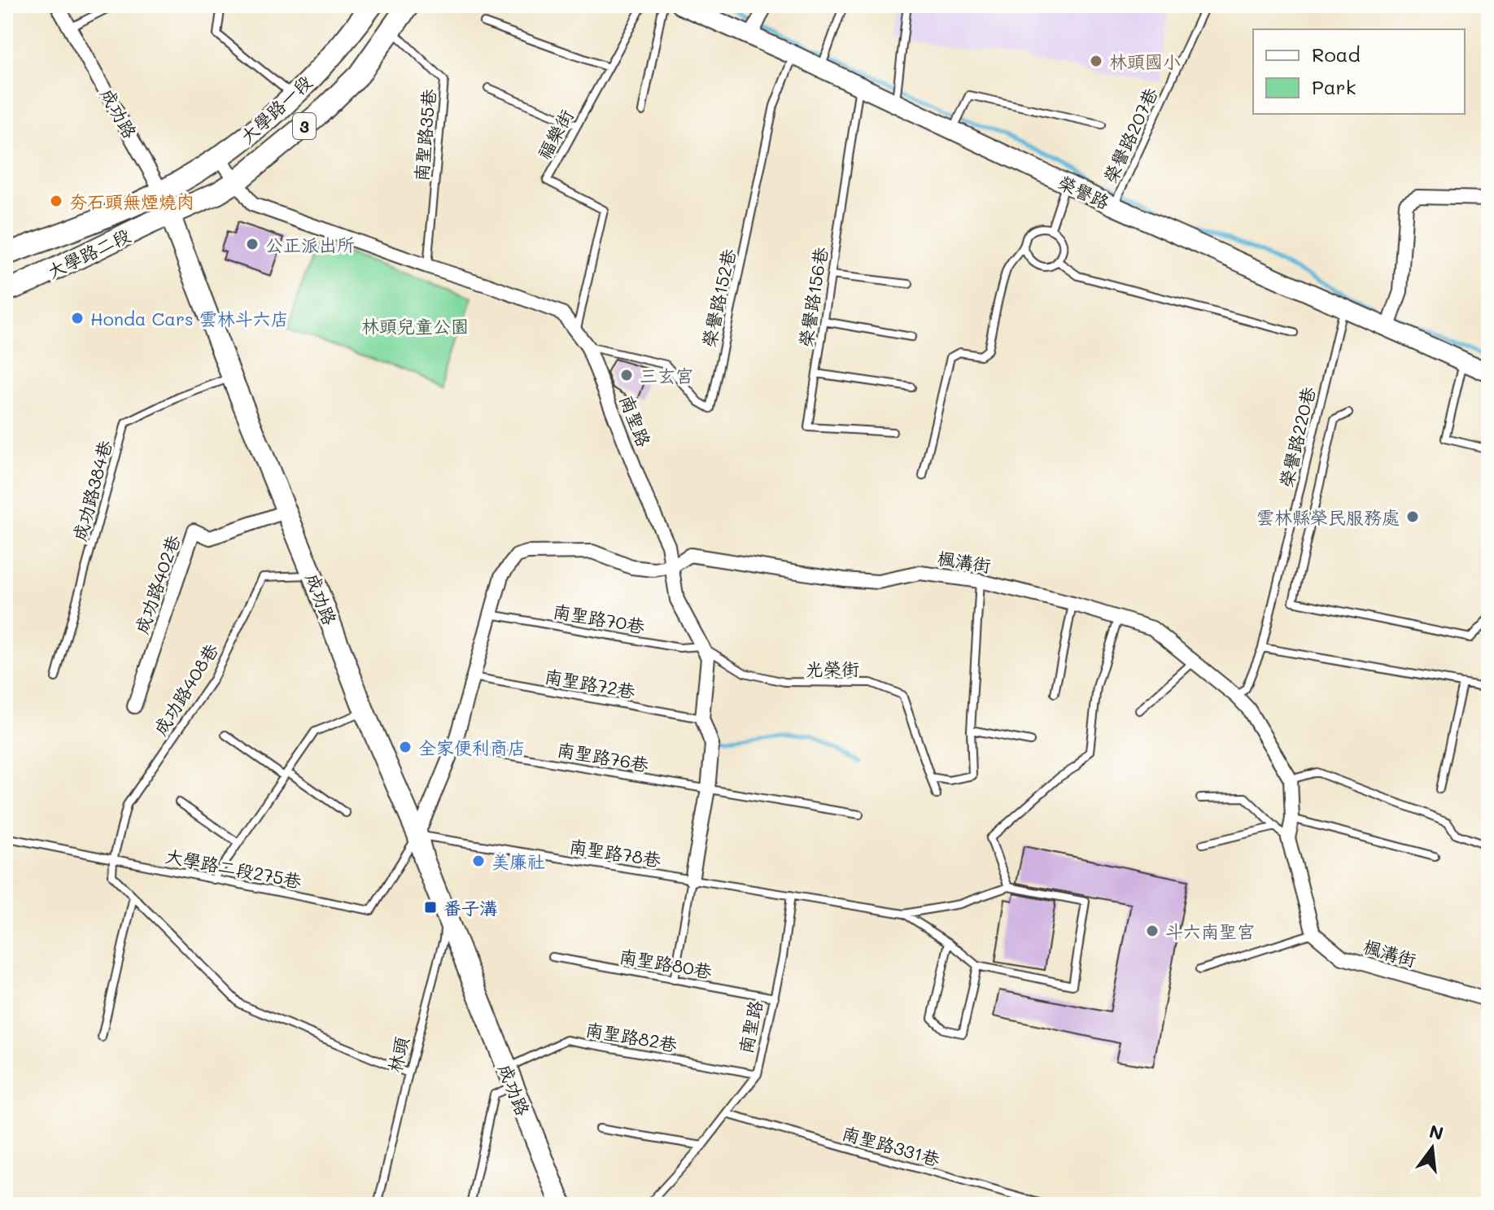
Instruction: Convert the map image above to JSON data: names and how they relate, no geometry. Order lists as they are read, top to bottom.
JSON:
{
  "streets": {
    "main road": [
      "大學路一段",
      "成功路",
      "3",
      "大學路二段"
    ],
    "street": [
      "榮譽路",
      "南聖路",
      "楓溝街",
      "成功路402巷"
    ],
    "lane": [
      "福樂街",
      "南聖路35巷",
      "榮譽路207巷",
      "榮譽路156巷",
      "榮譽路152巷",
      "榮譽路220巷",
      "成功路384巷",
      "南聖路70巷",
      "光榮街",
      "南聖路72巷",
      "成功路408巷",
      "南聖路76巷",
      "南聖路78巷",
      "大學路二段275巷",
      "南聖路80巷",
      "南聖路82巷",
      "林頭",
      "南聖路331巷"
    ]
  },
  "crossings": [
    ["大學路一段", "成功路"],
    ["大學路一段", "南聖路35巷"],
    ["大學路一段", "大學路二段"],
    ["大學路一段", "南聖路"],
    ["成功路", "大學路二段"],
    ["成功路", "成功路384巷"],
    ["成功路", "楓溝街"],
    ["成功路", "成功路402巷"],
    ["成功路", "成功路408巷"],
    ["成功路", "南聖路78巷"],
    ["成功路", "大學路二段275巷"],
    ["成功路", "南聖路82巷"],
    ["成功路", "林頭"],
    ["福樂街", "南聖路"],
    ["南聖路35巷", "南聖路"],
    ["榮譽路207巷", "榮譽路"],
    ["榮譽路", "榮譽路156巷"],
    ["榮譽路", "榮譽路152巷"],
    ["榮譽路", "榮譽路220巷"],
    ["榮譽路152巷", "南聖路"],
    ["南聖路", "楓溝街"],
    ["南聖路", "南聖路70巷"],
    ["南聖路", "光榮街"],
    ["南聖路", "南聖路72巷"],
    ["南聖路", "南聖路76巷"],
    ["南聖路", "南聖路78巷"],
    ["南聖路", "南聖路80巷"],
    ["南聖路", "南聖路82巷"],
    ["南聖路", "南聖路331巷"],
    ["榮譽路220巷", "楓溝街"],
    ["楓溝街", "南聖路70巷"],
    ["楓溝街", "南聖路72巷"],
    ["楓溝街", "南聖路76巷"],
    ["楓溝街", "南聖路78巷"],
    ["楓溝街", "大學路二段275巷"],
    ["南聖路70巷", "光榮街"],
    ["成功路408巷", "大學路二段275巷"],
    ["南聖路78巷", "大學路二段275巷"]
  ],
  "parks": ["林頭兒童公園"],
  "places": {
    "other": [
      "林頭國小",
      "夯石頭無煙燒肉",
      "公正派出所",
      "Honda Cars 雲林斗六店",
      "三玄宮",
      "雲林縣榮民服務處",
      "全家便利商店",
      "美廉社",
      "斗六南聖宮"
    ],
    "transit": ["番子溝"]
  },
  "legend": ["Road", "Park"],
  "north": "top"
}
